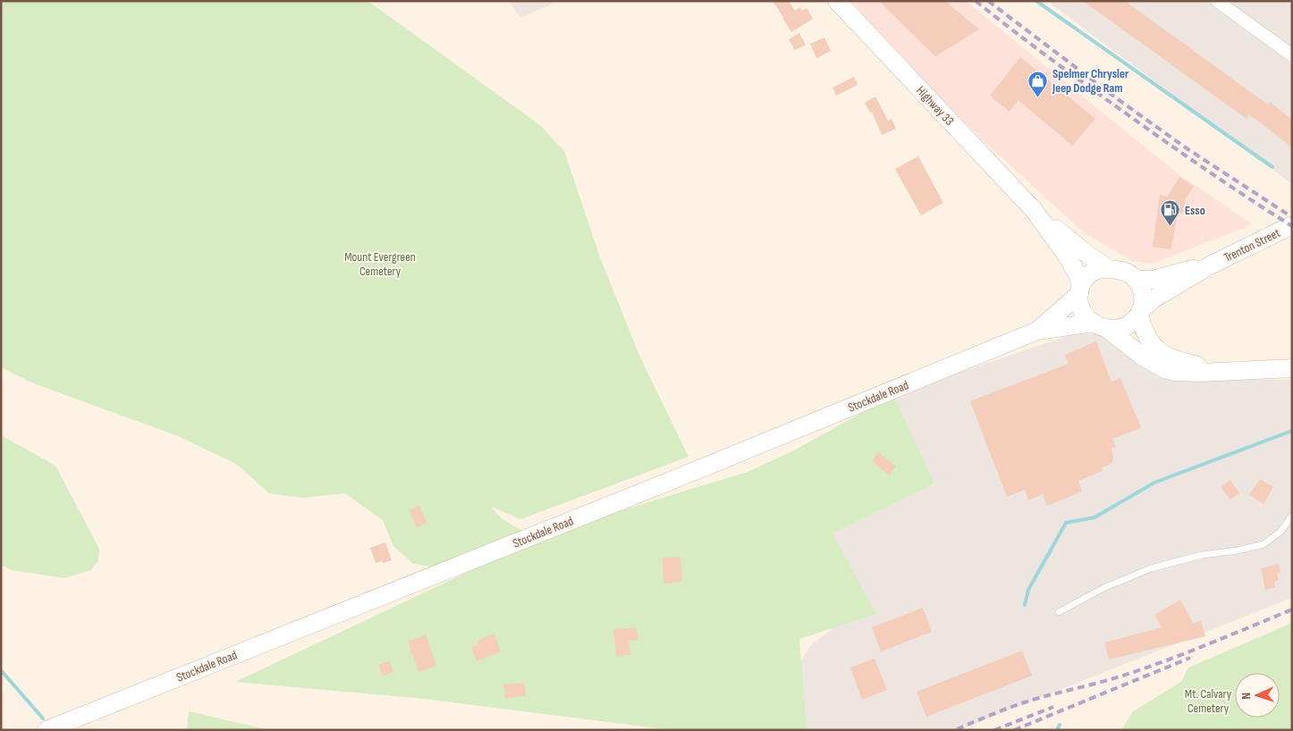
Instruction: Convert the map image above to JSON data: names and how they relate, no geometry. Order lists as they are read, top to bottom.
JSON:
{
  "streets": {
    "street": ["Highway 33", "Trenton Street", "Stockdale Road"]
  },
  "crossings": [
    ["Highway 33", "Trenton Street"],
    ["Highway 33", "Stockdale Road"],
    ["Trenton Street", "Stockdale Road"]
  ],
  "parks": ["Mount Evergreen Cemetery", "Mt. Calvary Cemetery"],
  "places": {
    "shop": ["Spelmer Chrysler Jeep Dodge Ram"],
    "fuel station": ["Esso"]
  },
  "north": "left"
}
